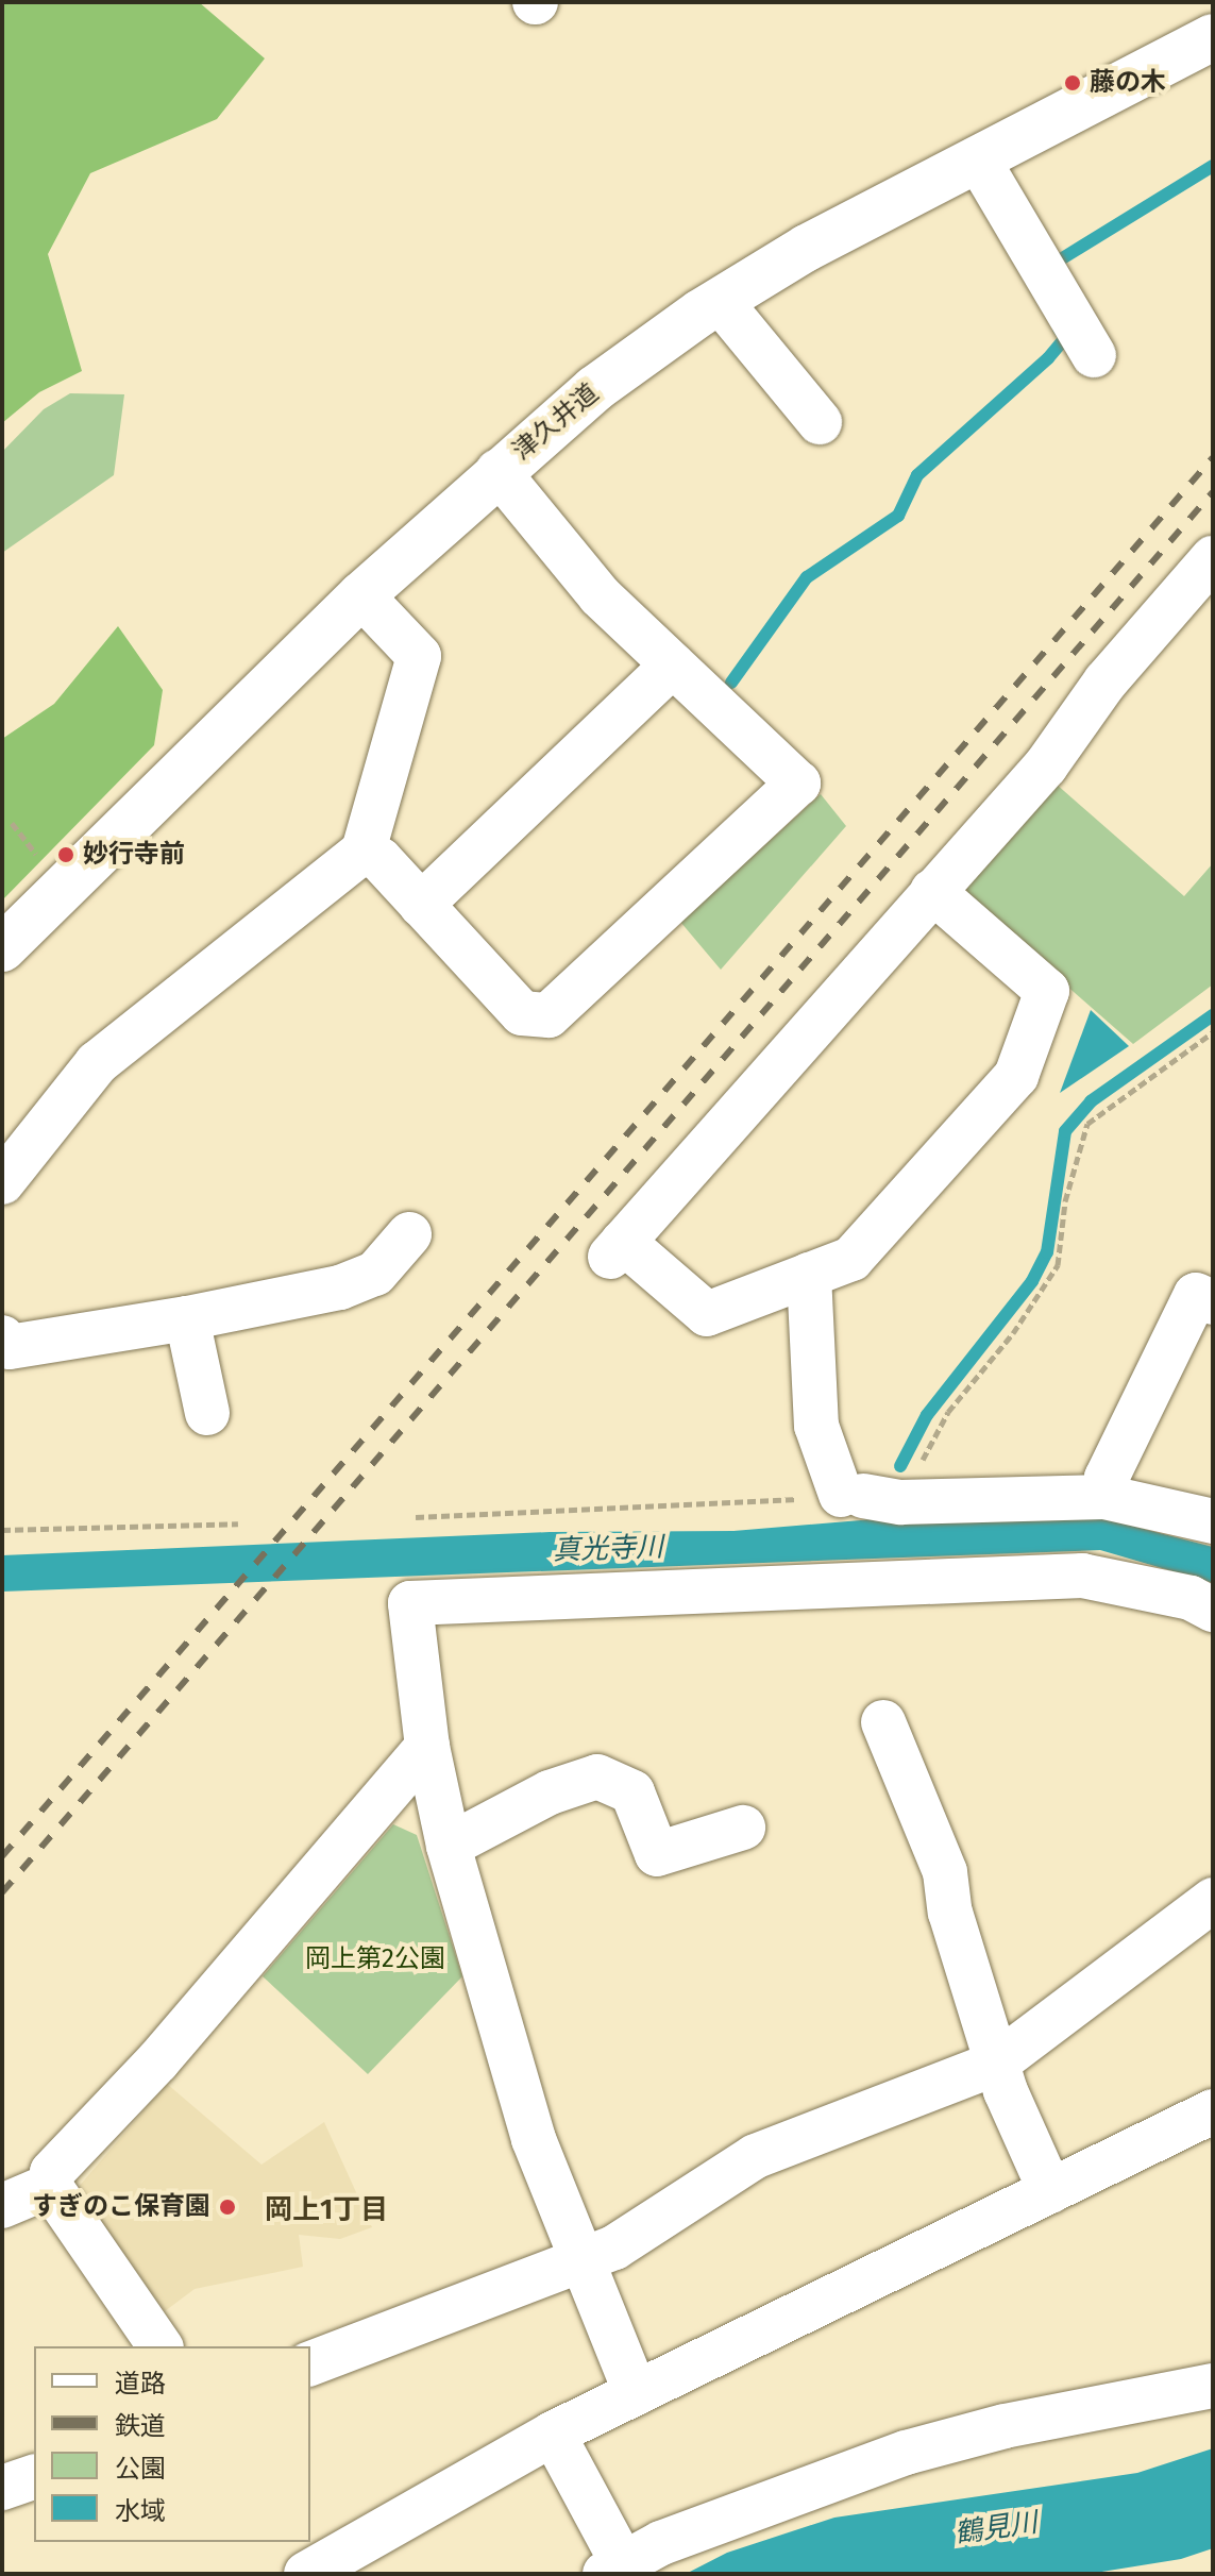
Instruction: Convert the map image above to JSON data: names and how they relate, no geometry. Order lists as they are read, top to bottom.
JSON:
{
  "streets": {
    "main road": ["津久井道"]
  },
  "districts": ["岡上1丁目"],
  "water": ["真光寺川", "鶴見川"],
  "parks": ["岡上第2公園"],
  "places": ["藤の木", "妙行寺前", "すぎのこ保育園"],
  "legend": [
    "道路",
    "鉄道",
    "公園",
    "水域"
  ]
}
